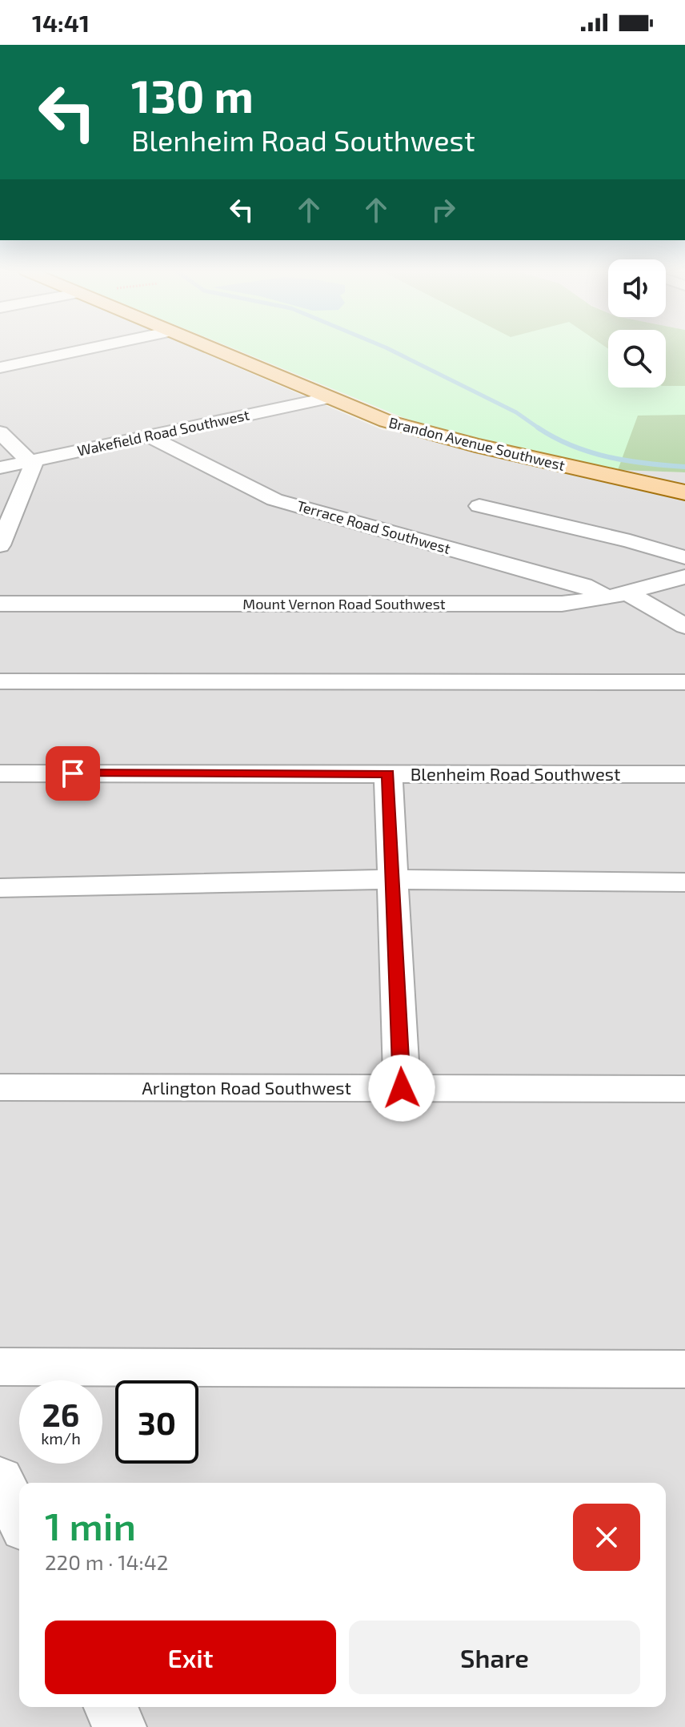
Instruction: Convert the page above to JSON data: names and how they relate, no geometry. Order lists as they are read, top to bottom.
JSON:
{
  "streets": {
    "main road": ["Brandon Avenue Southwest"],
    "street": [
      "Wakefield Road Southwest",
      "Terrace Road Southwest",
      "Mount Vernon Road Southwest",
      "Blenheim Road Southwest",
      "Arlington Road Southwest"
    ]
  },
  "crossings": [
    ["Wakefield Road Southwest", "Brandon Avenue Southwest"],
    ["Wakefield Road Southwest", "Terrace Road Southwest"],
    ["Terrace Road Southwest", "Mount Vernon Road Southwest"]
  ],
  "page": {
    "status": "14:41",
    "turn": ["130 m", "Blenheim Road Southwest"],
    "speed": "26 km/h",
    "limit": "30",
    "heading": ["1 min", "220 m · 14:42"],
    "buttons": ["Exit", "Share"]
  }
}
